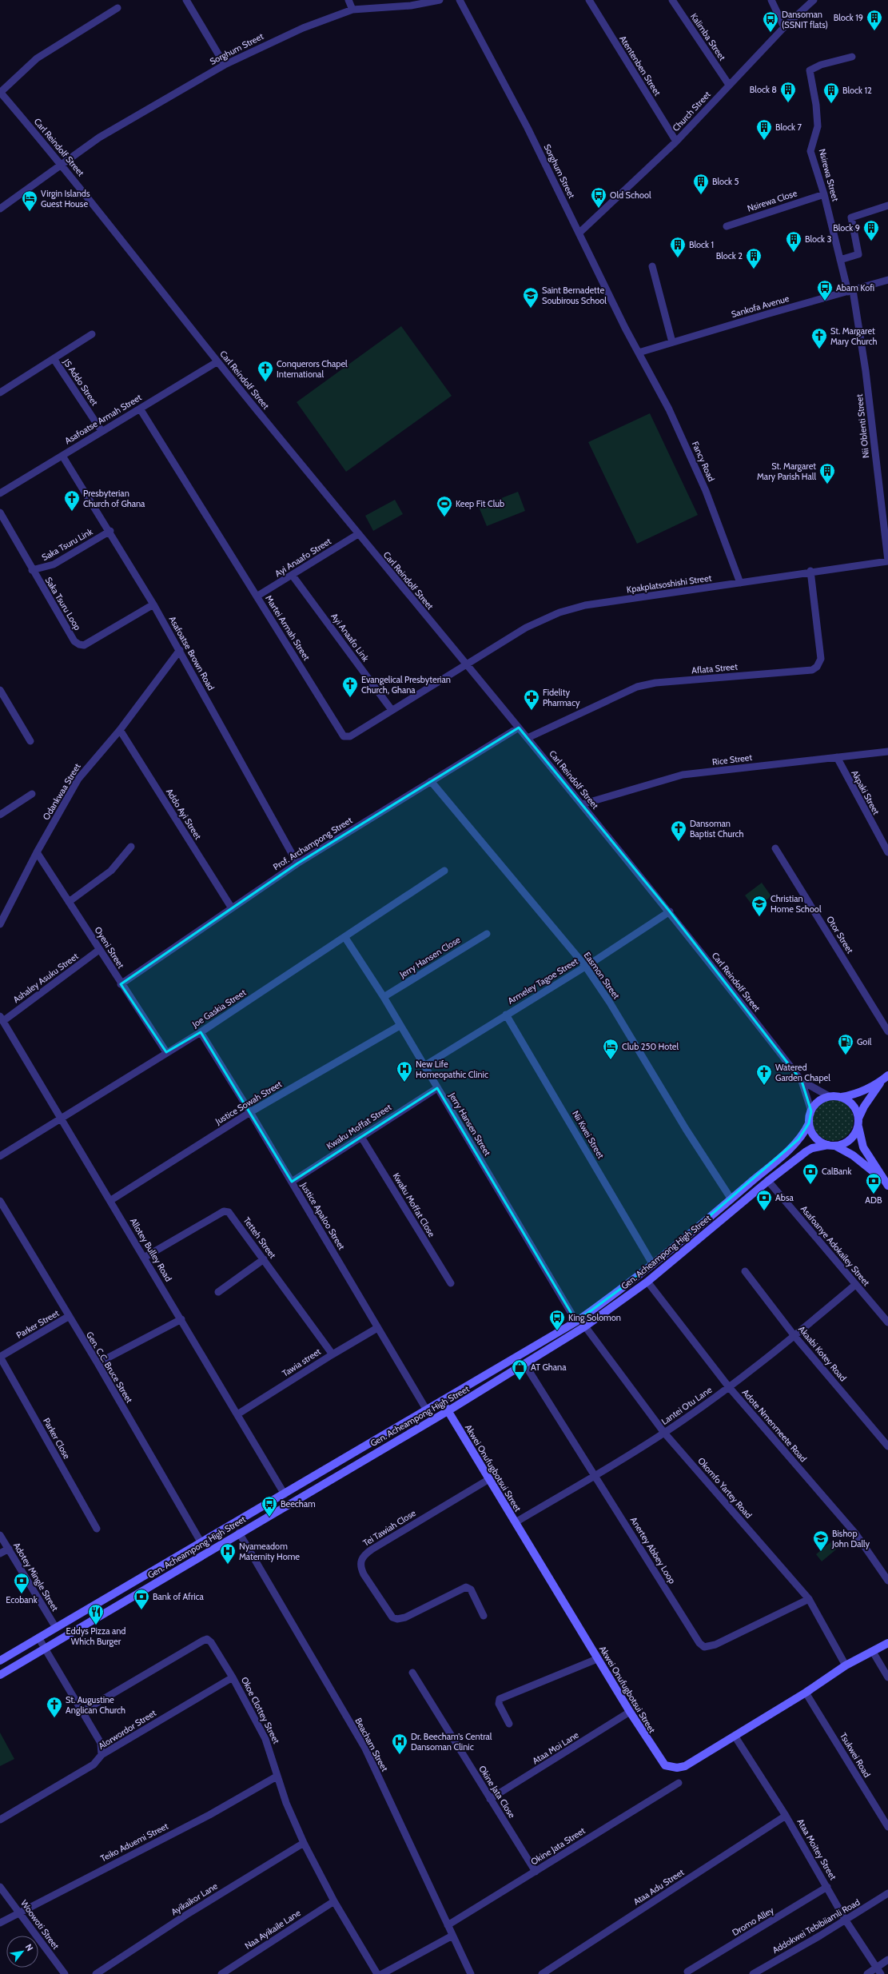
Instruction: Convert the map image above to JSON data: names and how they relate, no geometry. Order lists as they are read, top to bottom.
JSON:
{
  "streets": {
    "main road": ["Gen. Acheampong High Street", "Akwei Onufugbotsui Street"],
    "street": [
      "Kalimba Street",
      "Sorghum Street",
      "Atentenben Street",
      "Church Street",
      "Carl Reindolf Street",
      "Nsirewa Street",
      "Nsirewa Close",
      "Sankofa Avenue",
      "JS Addo Street",
      "Asafoatse Armah Street",
      "Nii Oblenti Street",
      "Fancy Road",
      "Saka Tsuru Link",
      "Ayi Anaafo Street",
      "Kpakplatsoshishi Street",
      "Saka Tsuru Loop",
      "Martei Armah Street",
      "Ayi Anaafo Link",
      "Asafoatse Brown Road",
      "Aflata Street",
      "Rice Street",
      "Odankwaa Street",
      "Akpaki Street",
      "Addo Ayi Street",
      "Prof. Archampong Street",
      "Otor Street",
      "Oyeni Street",
      "Jerry Hansen Close",
      "Easmon Street",
      "Ashaley Asuku Street",
      "Armeley Tagoe Street",
      "Joe Gaskia Street",
      "Justice Sowah Street",
      "Jerry Hansen Street",
      "Kwaku Moffat Street",
      "Nii Kwei Street",
      "Kwaku Moffat Close",
      "Justice Apaloo Street",
      "Tetteh Street",
      "Asafoanye Adokailey Street",
      "Allotey Bulley Road",
      "Parker Street",
      "Akaabi Kotey Road",
      "Tawia street",
      "Gen. C.C. Bruce Street",
      "Lantei Otu Lane",
      "Adote Nmenmeete Road",
      "Parker Close",
      "Okomfo Yartey Road",
      "Tei Tawiah Close",
      "Anertey Abbey Loop",
      "Adotey Mingle Street",
      "Okoe Clottey Street",
      "Alorwordor Street",
      "Beacham Street",
      "Ataa Moi Lane",
      "Tsukwei Road",
      "Okine Jata Close",
      "Teiko Aduemi Street",
      "Okine Jata Street",
      "Ataa Moitey Street",
      "Ataa Adu Street",
      "Ayikaikor Lane",
      "Dromo Alley",
      "Woowoti Street",
      "Addokwei Tebibiiamli Road",
      "Naa Ayikaile Lane"
    ]
  },
  "crossings": [
    ["Kalimba Street", "Church Street"],
    ["Sorghum Street", "Church Street"],
    ["Sorghum Street", "Carl Reindolf Street"],
    ["Sorghum Street", "Sankofa Avenue"],
    ["Sorghum Street", "Fancy Road"],
    ["Atentenben Street", "Church Street"],
    ["Carl Reindolf Street", "Asafoatse Armah Street"],
    ["Carl Reindolf Street", "Ayi Anaafo Street"],
    ["Carl Reindolf Street", "Kpakplatsoshishi Street"],
    ["Carl Reindolf Street", "Martei Armah Street"],
    ["Carl Reindolf Street", "Aflata Street"],
    ["Carl Reindolf Street", "Rice Street"],
    ["Carl Reindolf Street", "Prof. Archampong Street"],
    ["Carl Reindolf Street", "Armeley Tagoe Street"],
    ["Carl Reindolf Street", "Gen. Acheampong High Street"],
    ["Nsirewa Street", "Nsirewa Close"],
    ["Nsirewa Street", "Sankofa Avenue"],
    ["Nsirewa Street", "Nii Oblenti Street"],
    ["Sankofa Avenue", "Nii Oblenti Street"],
    ["Sankofa Avenue", "Fancy Road"],
    ["JS Addo Street", "Asafoatse Armah Street"],
    ["Asafoatse Armah Street", "Martei Armah Street"],
    ["Asafoatse Armah Street", "Asafoatse Brown Road"],
    ["Nii Oblenti Street", "Kpakplatsoshishi Street"],
    ["Fancy Road", "Kpakplatsoshishi Street"],
    ["Saka Tsuru Link", "Saka Tsuru Loop"],
    ["Saka Tsuru Link", "Asafoatse Brown Road"],
    ["Ayi Anaafo Street", "Martei Armah Street"],
    ["Ayi Anaafo Street", "Ayi Anaafo Link"],
    ["Kpakplatsoshishi Street", "Martei Armah Street"],
    ["Kpakplatsoshishi Street", "Aflata Street"],
    ["Saka Tsuru Loop", "Asafoatse Brown Road"],
    ["Martei Armah Street", "Ayi Anaafo Link"],
    ["Asafoatse Brown Road", "Odankwaa Street"],
    ["Asafoatse Brown Road", "Prof. Archampong Street"],
    ["Rice Street", "Akpaki Street"],
    ["Odankwaa Street", "Addo Ayi Street"],
    ["Odankwaa Street", "Oyeni Street"],
    ["Addo Ayi Street", "Prof. Archampong Street"],
    ["Prof. Archampong Street", "Oyeni Street"],
    ["Prof. Archampong Street", "Easmon Street"],
    ["Oyeni Street", "Ashaley Asuku Street"],
    ["Oyeni Street", "Joe Gaskia Street"],
    ["Jerry Hansen Close", "Jerry Hansen Street"],
    ["Easmon Street", "Armeley Tagoe Street"],
    ["Easmon Street", "Gen. Acheampong High Street"],
    ["Ashaley Asuku Street", "Allotey Bulley Road"],
    ["Armeley Tagoe Street", "Jerry Hansen Street"],
    ["Armeley Tagoe Street", "Nii Kwei Street"],
    ["Joe Gaskia Street", "Jerry Hansen Street"],
    ["Joe Gaskia Street", "Justice Apaloo Street"],
    ["Joe Gaskia Street", "Allotey Bulley Road"],
    ["Justice Sowah Street", "Jerry Hansen Street"],
    ["Justice Sowah Street", "Justice Apaloo Street"],
    ["Justice Sowah Street", "Allotey Bulley Road"],
    ["Jerry Hansen Street", "Kwaku Moffat Street"],
    ["Jerry Hansen Street", "Gen. Acheampong High Street"],
    ["Kwaku Moffat Street", "Kwaku Moffat Close"],
    ["Kwaku Moffat Street", "Justice Apaloo Street"],
    ["Nii Kwei Street", "Gen. Acheampong High Street"],
    ["Justice Apaloo Street", "Gen. Acheampong High Street"],
    ["Justice Apaloo Street", "Tawia street"],
    ["Tetteh Street", "Allotey Bulley Road"],
    ["Tetteh Street", "Tawia street"],
    ["Asafoanye Adokailey Street", "Gen. Acheampong High Street"],
    ["Asafoanye Adokailey Street", "Lantei Otu Lane"],
    ["Allotey Bulley Road", "Gen. Acheampong High Street"],
    ["Allotey Bulley Road", "Tawia street"],
    ["Gen. Acheampong High Street", "Gen. C.C. Bruce Street"],
    ["Gen. Acheampong High Street", "Adote Nmenmeete Road"],
    ["Gen. Acheampong High Street", "Akwei Onufugbotsui Street"],
    ["Gen. Acheampong High Street", "Okomfo Yartey Road"],
    ["Gen. Acheampong High Street", "Anertey Abbey Loop"],
    ["Gen. Acheampong High Street", "Adotey Mingle Street"],
    ["Gen. Acheampong High Street", "Beacham Street"],
    ["Parker Street", "Gen. C.C. Bruce Street"],
    ["Parker Street", "Parker Close"],
    ["Akaabi Kotey Road", "Lantei Otu Lane"],
    ["Lantei Otu Lane", "Adote Nmenmeete Road"],
    ["Lantei Otu Lane", "Akwei Onufugbotsui Street"],
    ["Lantei Otu Lane", "Okomfo Yartey Road"],
    ["Lantei Otu Lane", "Anertey Abbey Loop"],
    ["Akwei Onufugbotsui Street", "Okomfo Yartey Road"],
    ["Akwei Onufugbotsui Street", "Tei Tawiah Close"],
    ["Akwei Onufugbotsui Street", "Ataa Moi Lane"],
    ["Akwei Onufugbotsui Street", "Tsukwei Road"],
    ["Akwei Onufugbotsui Street", "Ataa Moitey Street"],
    ["Okomfo Yartey Road", "Anertey Abbey Loop"],
    ["Okoe Clottey Street", "Alorwordor Street"],
    ["Okoe Clottey Street", "Teiko Aduemi Street"],
    ["Okoe Clottey Street", "Ayikaikor Lane"],
    ["Okoe Clottey Street", "Naa Ayikaile Lane"],
    ["Beacham Street", "Okine Jata Street"],
    ["Ataa Moi Lane", "Okine Jata Close"],
    ["Okine Jata Close", "Okine Jata Street"],
    ["Teiko Aduemi Street", "Woowoti Street"],
    ["Ataa Moitey Street", "Ataa Adu Street"],
    ["Ataa Moitey Street", "Dromo Alley"],
    ["Ataa Moitey Street", "Addokwei Tebibiiamli Road"]
  ],
  "places": {
    "building": [
      "Block 19",
      "Block 8",
      "Block 12",
      "Block 7",
      "Block 5",
      "Block 9",
      "Block 3",
      "Block 1",
      "Block 2",
      "St. Margaret Mary Parish Hall"
    ],
    "bus stop": [
      "Dansoman (SSNIT flats)",
      "Old School",
      "Abam Kofi",
      "King Solomon",
      "Beecham"
    ],
    "hotel": ["Virgin Islands Guest House", "Club 250 Hotel"],
    "school or university": ["Saint Bernadette Soubirous School", "Christian Home School", "Bishop John Dally"],
    "church": [
      "St. Margaret Mary Church",
      "Conquerors Chapel International",
      "Presbyterian Church of Ghana",
      "Evangelical Presbyterian Church, Ghana",
      "Dansoman Baptist Church",
      "Watered Garden Chapel",
      "St. Augustine Anglican Church"
    ],
    "sports": ["Keep Fit Club"],
    "pharmacy": ["Fidelity Pharmacy"],
    "fuel station": ["Goil"],
    "hospital": ["New Life Homeopathic Clinic", "Nyameadom Maternity Home", "Dr. Beecham's Central Dansoman Clinic"],
    "bank": [
      "CalBank",
      "ADB",
      "Absa",
      "Ecobank",
      "Bank of Africa"
    ],
    "shop": ["AT Ghana"],
    "restaurant": ["Eddys Pizza and Which Burger"]
  },
  "north": "top right"
}
